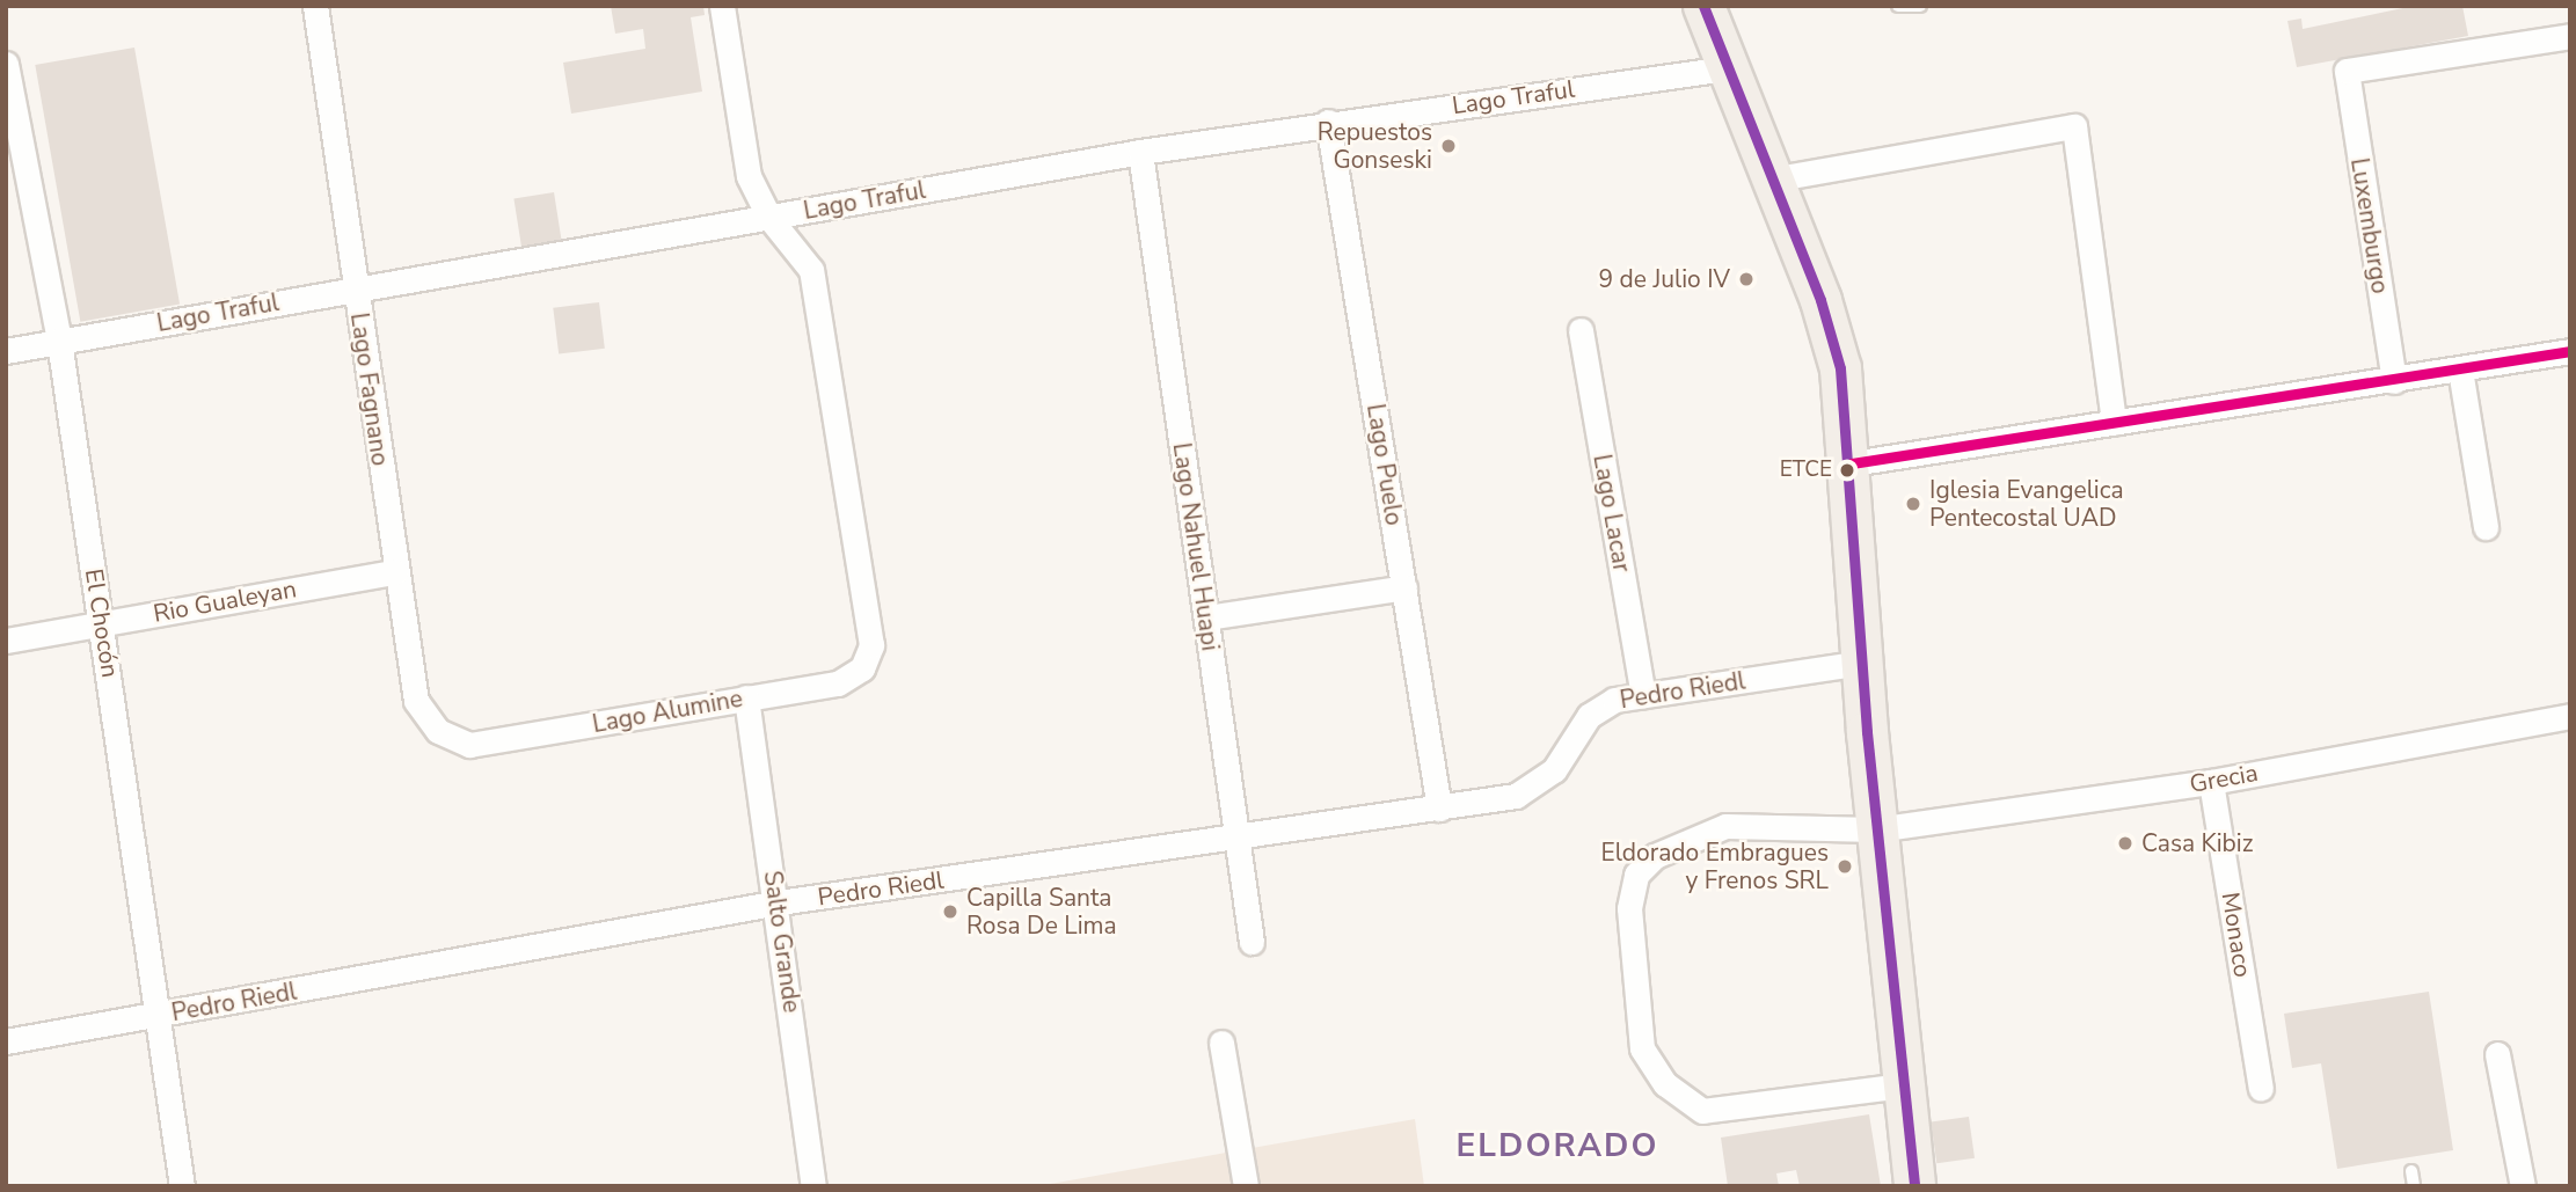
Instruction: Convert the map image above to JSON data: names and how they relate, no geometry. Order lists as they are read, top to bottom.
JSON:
{
  "streets": {
    "street": [
      "Lago Traful",
      "Luxemburgo",
      "Lago Fagnano",
      "Lago Puelo",
      "Lago Lacar",
      "Lago Nahuel Huapi",
      "Rio Gualeyan",
      "El Chocón",
      "Pedro Riedl",
      "Lago Alumine",
      "Grecia",
      "Monaco",
      "Salto Grande"
    ]
  },
  "crossings": [
    ["Lago Traful", "Lago Fagnano"],
    ["Lago Traful", "Lago Puelo"],
    ["Lago Traful", "Lago Nahuel Huapi"],
    ["Lago Traful", "El Chocón"],
    ["Lago Traful", "Lago Alumine"],
    ["Lago Fagnano", "Rio Gualeyan"],
    ["Lago Fagnano", "Lago Alumine"],
    ["Lago Puelo", "Pedro Riedl"],
    ["Lago Lacar", "Pedro Riedl"],
    ["Lago Nahuel Huapi", "Pedro Riedl"],
    ["Rio Gualeyan", "El Chocón"],
    ["El Chocón", "Pedro Riedl"],
    ["Pedro Riedl", "Salto Grande"],
    ["Lago Alumine", "Salto Grande"],
    ["Grecia", "Monaco"]
  ],
  "districts": ["ELDORADO"],
  "places": [
    "Repuestos Gonseski",
    "9 de Julio IV",
    "ETCE",
    "Iglesia Evangelica Pentecostal UAD",
    "Casa Kibiz",
    "Eldorado Embragues y Frenos SRL",
    "Capilla Santa Rosa De Lima"
  ]
}
